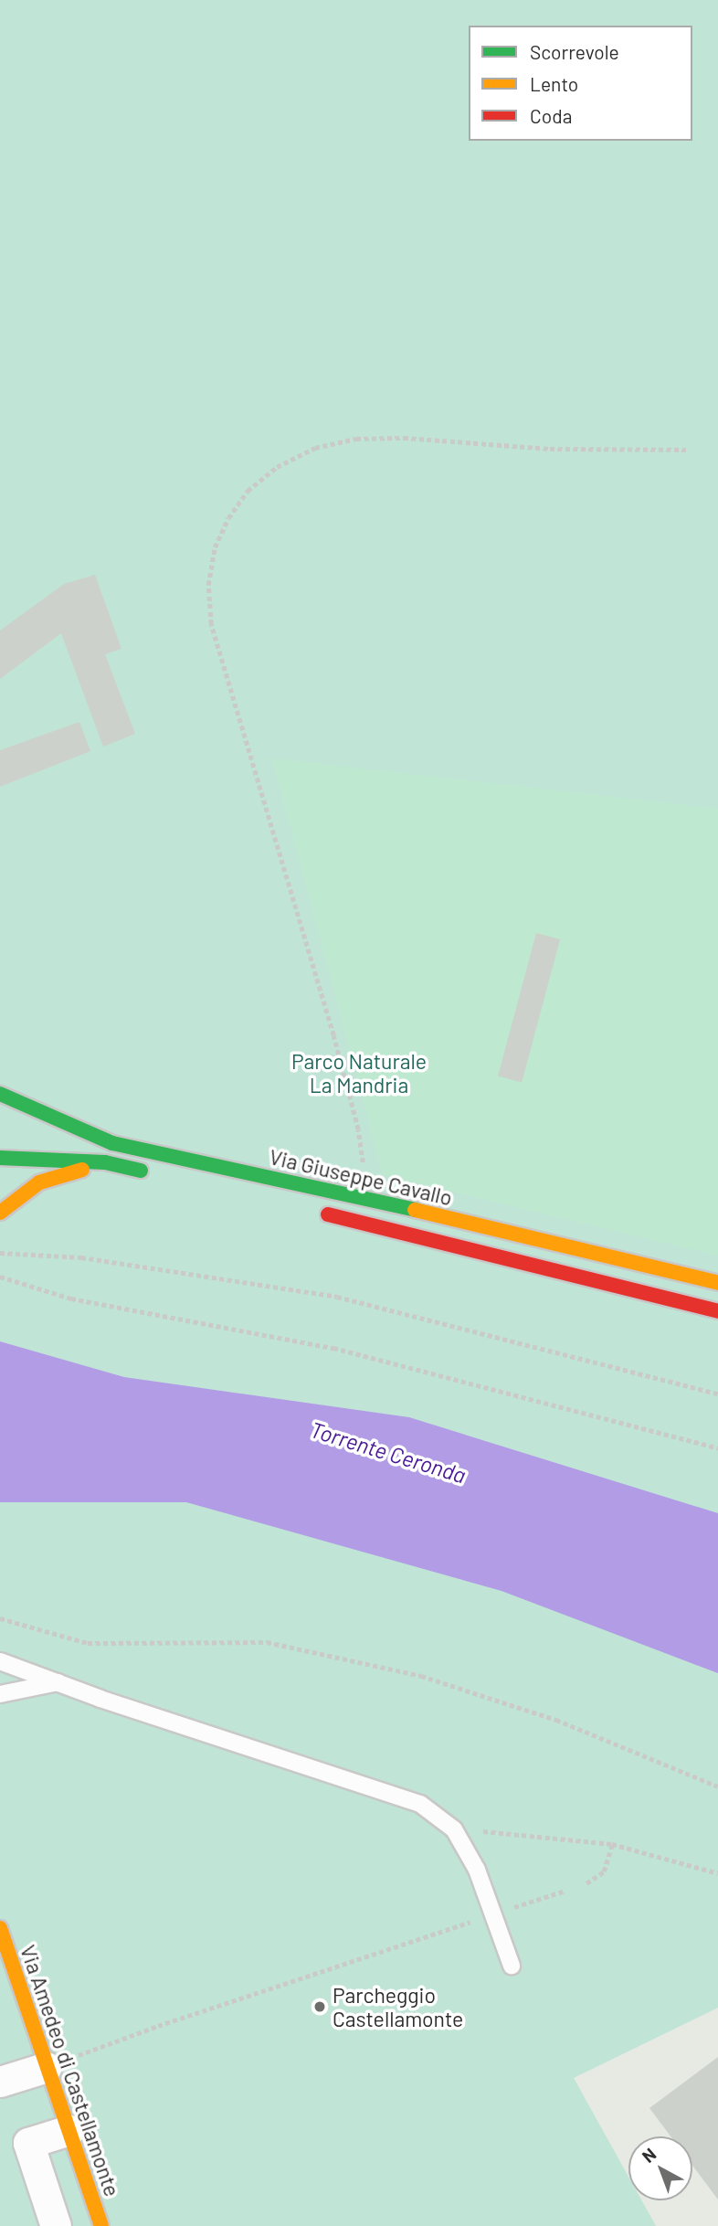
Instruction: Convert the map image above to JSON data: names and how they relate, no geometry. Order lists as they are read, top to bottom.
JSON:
{
  "streets": {
    "street": ["Via Giuseppe Cavallo", "Via Amedeo di Castellamonte"]
  },
  "water": ["Torrente Ceronda"],
  "parks": ["Parco Naturale La Mandria"],
  "places": ["Parcheggio Castellamonte"],
  "legend": ["Scorrevole", "Lento", "Coda"],
  "north": "top left"
}
